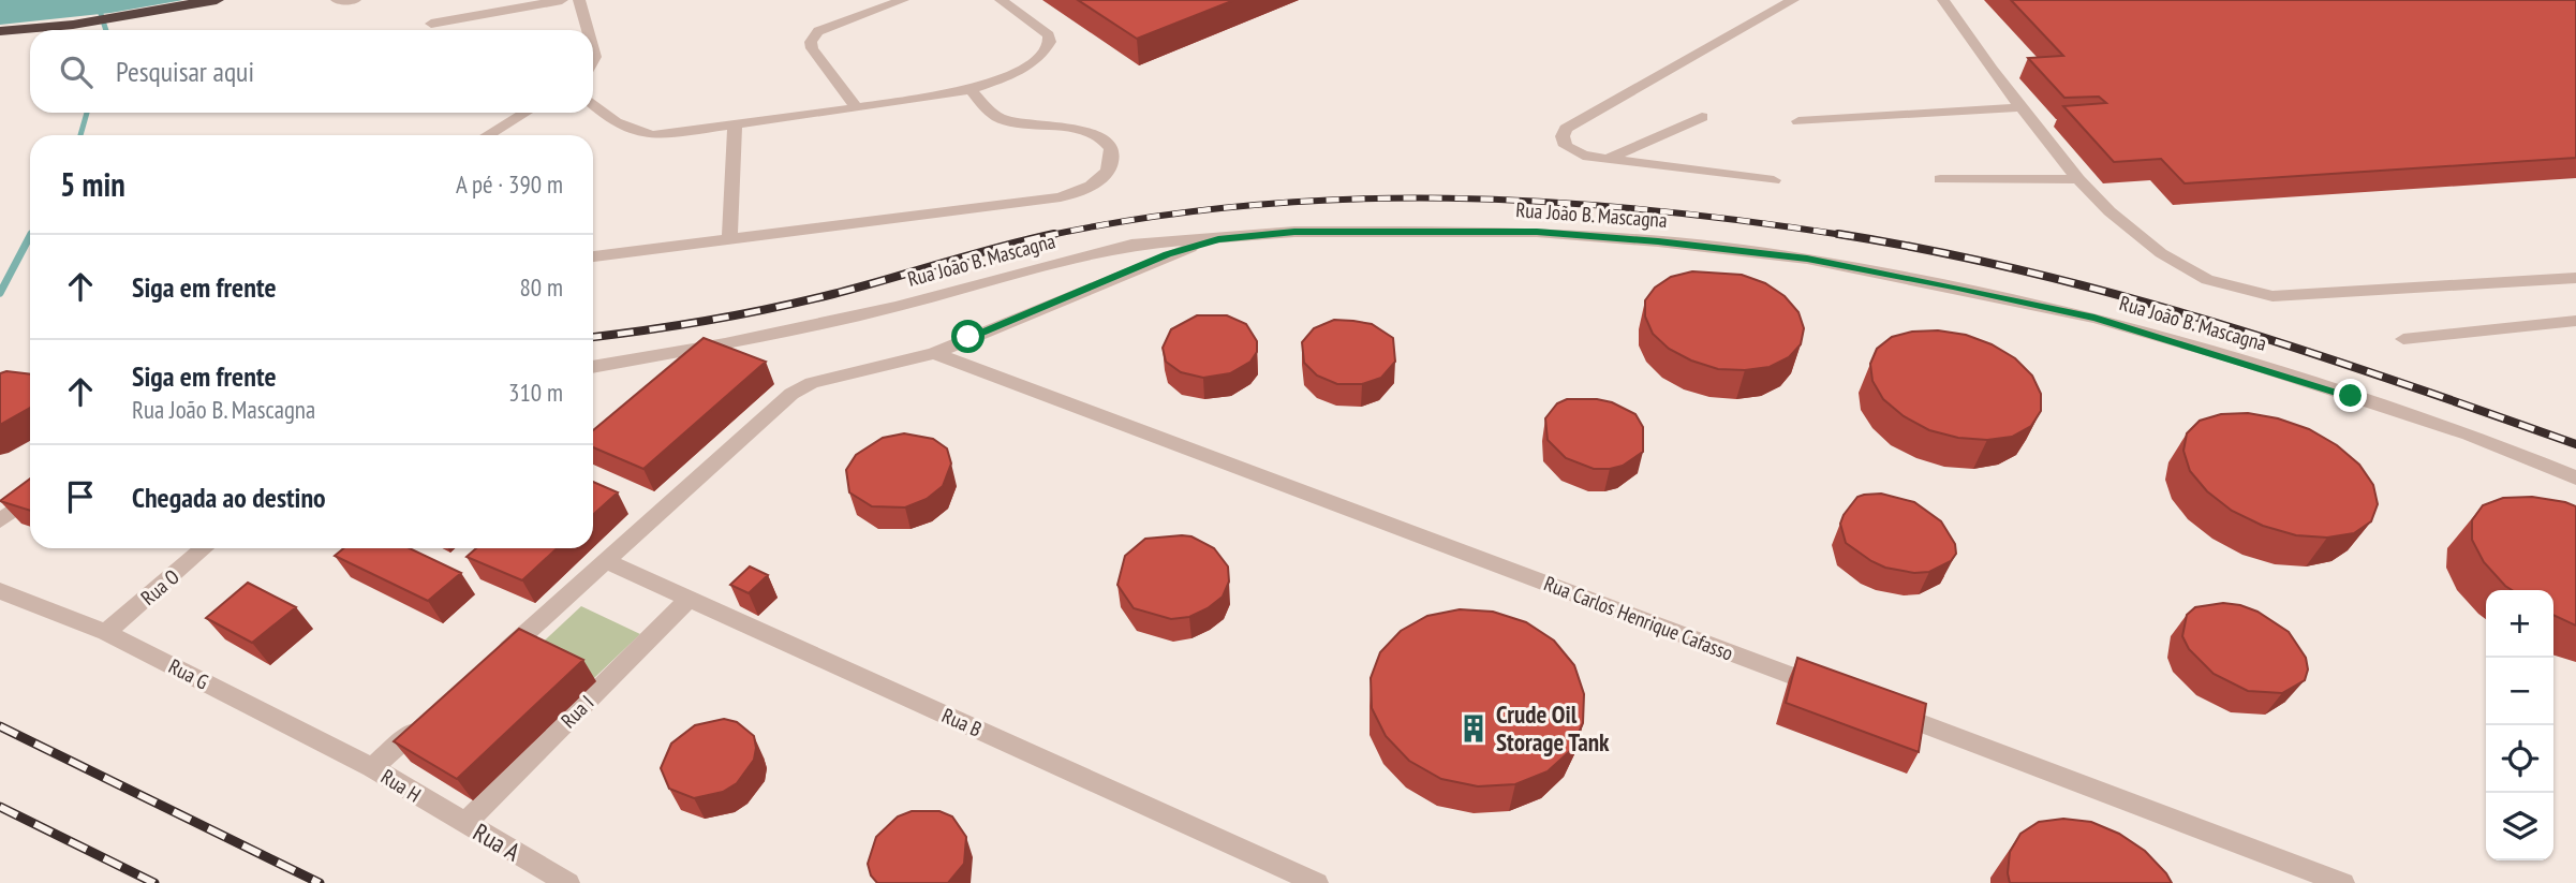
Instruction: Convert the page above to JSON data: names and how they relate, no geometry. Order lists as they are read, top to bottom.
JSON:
{
  "streets": {
    "lane": [
      "Rua João B. Mascagna",
      "Rua O",
      "Rua Carlos Henrique Cafasso",
      "Rua G",
      "Rua I",
      "Rua B",
      "Rua H",
      "Rua A"
    ]
  },
  "crossings": [
    ["Rua O", "Rua G"],
    ["Rua G", "Rua H"],
    ["Rua I", "Rua B"],
    ["Rua I", "Rua H"],
    ["Rua I", "Rua A"],
    ["Rua H", "Rua A"]
  ],
  "places": {
    "building": ["Crude Oil Storage Tank"]
  },
  "page": {
    "search": "Pesquisar aqui",
    "heading": ["5 min", "A pé · 390 m"],
    "list": [
      ["Siga em frente", "80 m"],
      ["Siga em frente", "Rua João B. Mascagna", "310 m"],
      "Chegada ao destino"
    ],
    "map_buttons": ["+", "−"]
  }
}
